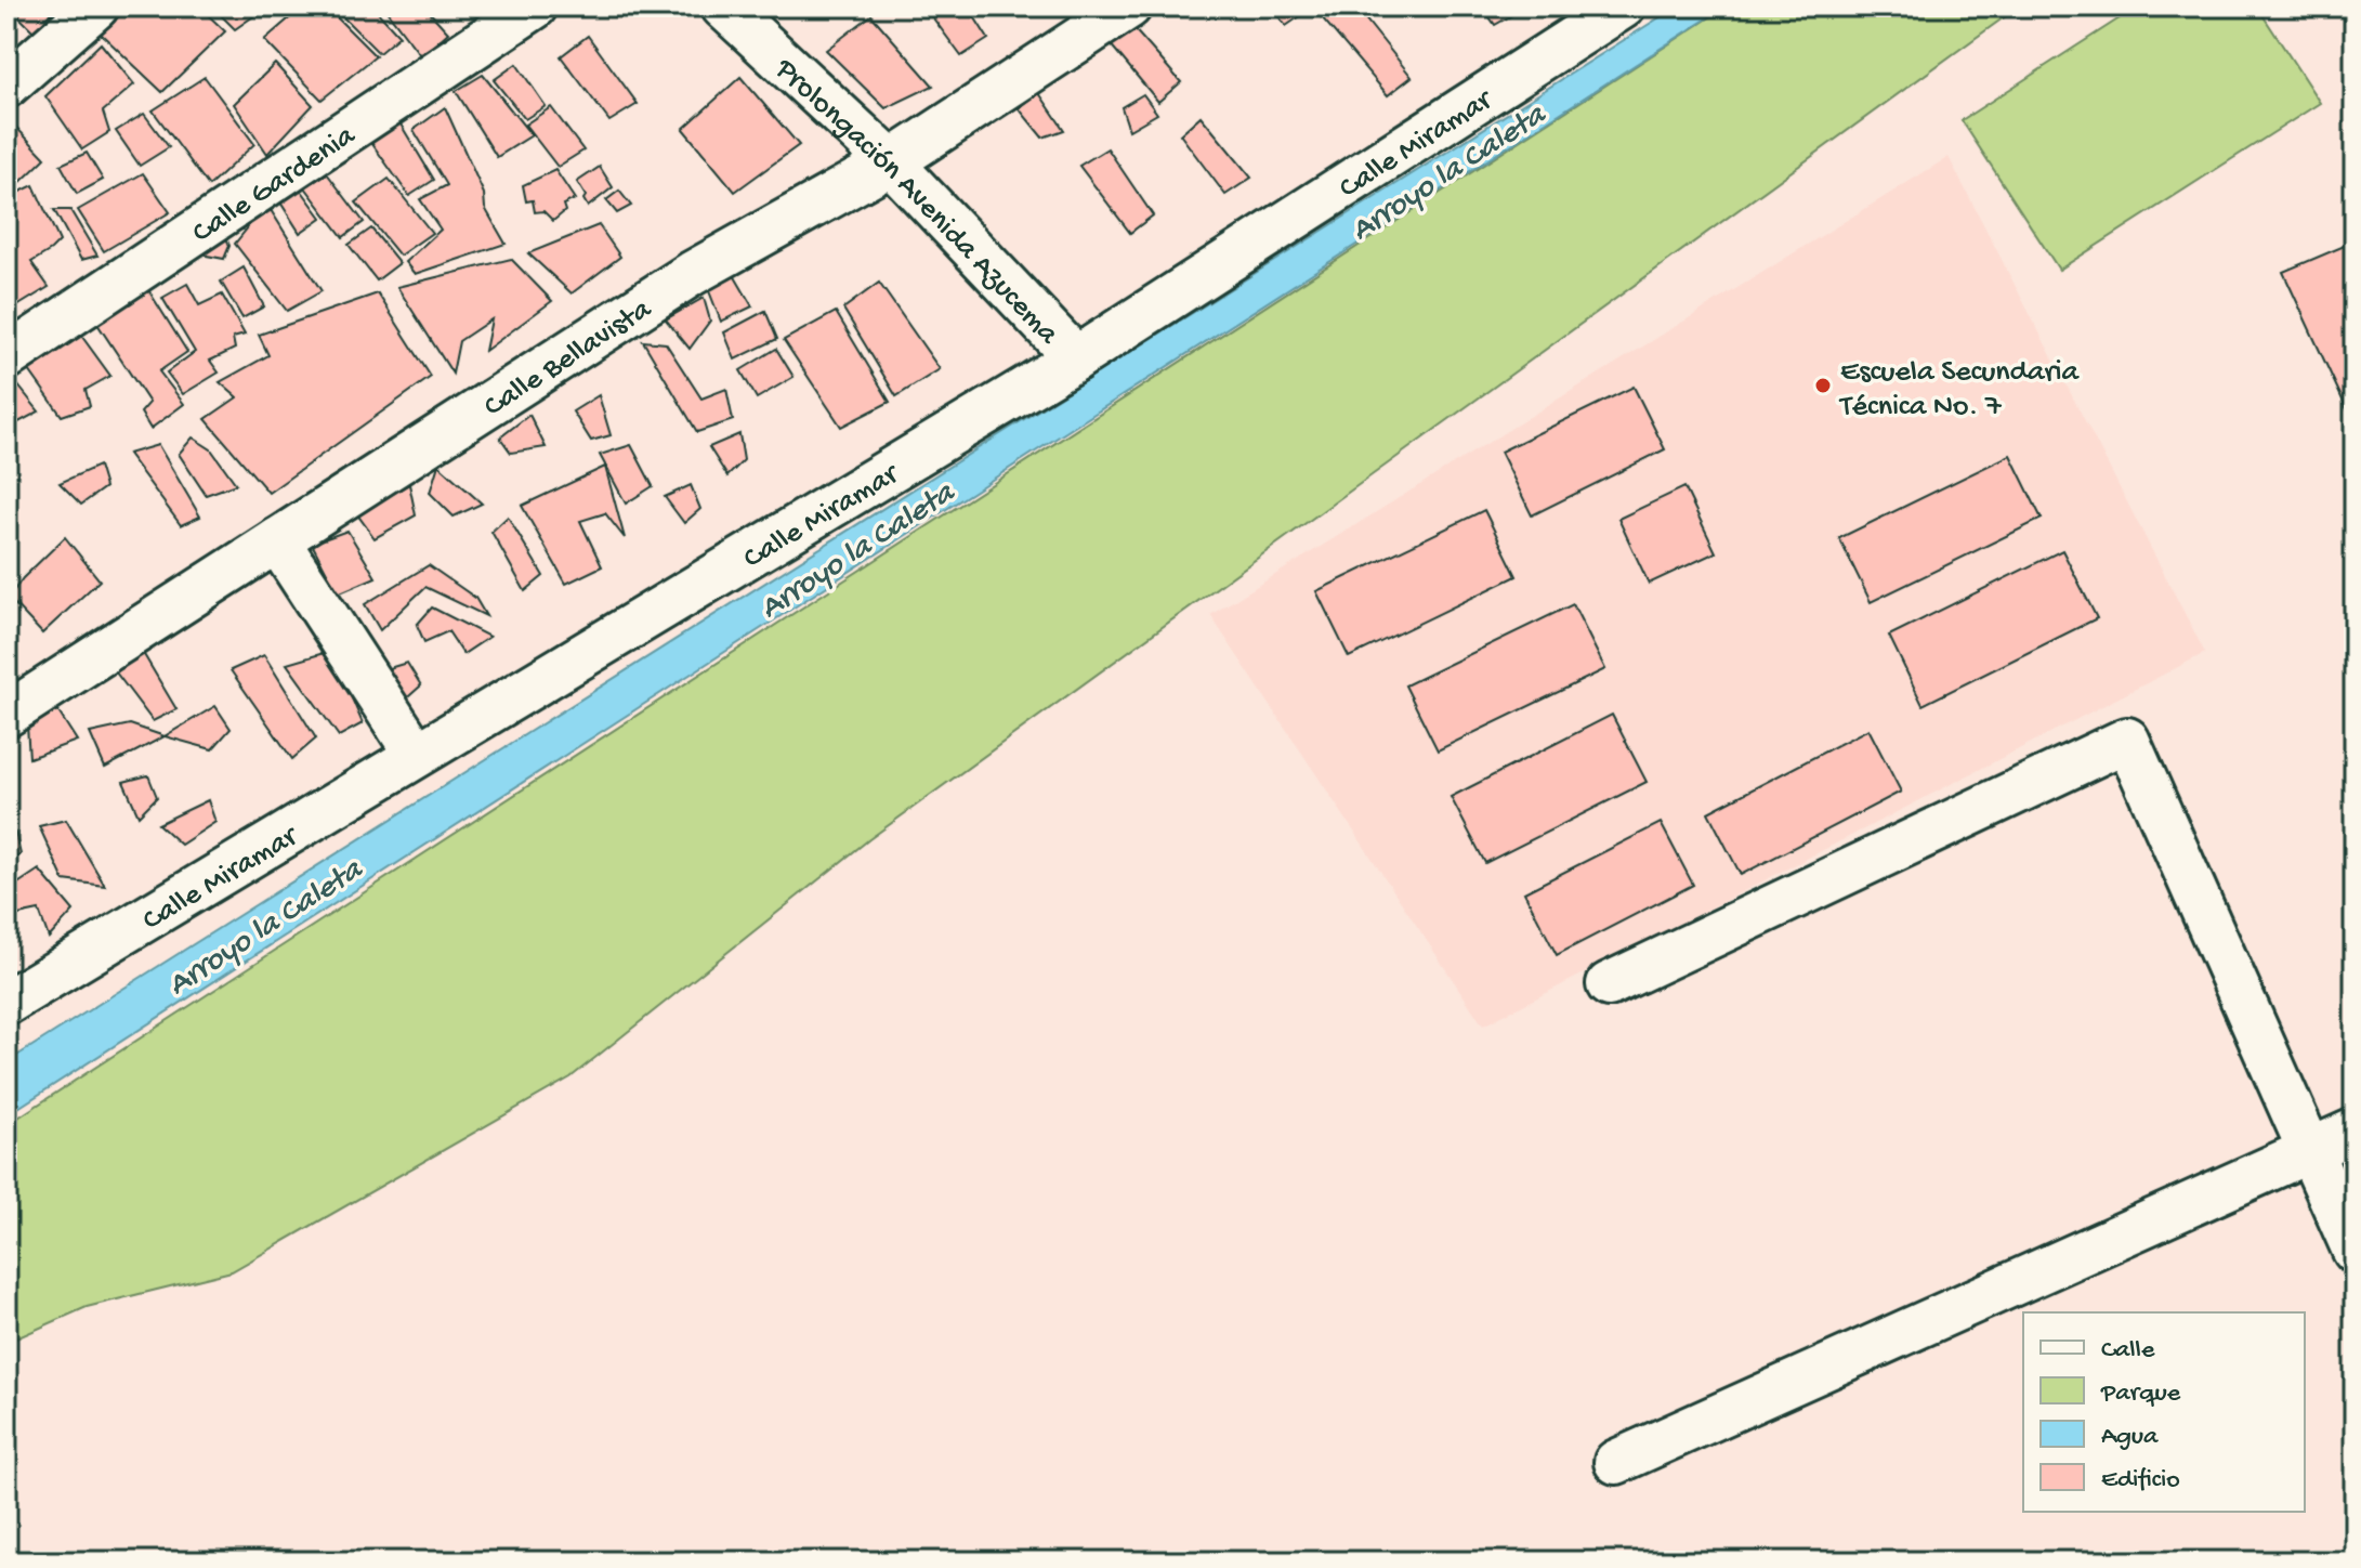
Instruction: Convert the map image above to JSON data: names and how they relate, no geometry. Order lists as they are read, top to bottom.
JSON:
{
  "streets": {
    "street": [
      "Calle Miramar",
      "Calle Gardenia",
      "Prolongación Avenida Azucema",
      "Calle Bellavista"
    ]
  },
  "crossings": [
    ["Calle Miramar", "Prolongación Avenida Azucema"],
    ["Prolongación Avenida Azucema", "Calle Bellavista"]
  ],
  "water": ["Arroyo la Caleta"],
  "places": ["Escuela Secundaria Técnica No. 7"],
  "legend": [
    "Calle",
    "Parque",
    "Agua",
    "Edificio"
  ]
}
